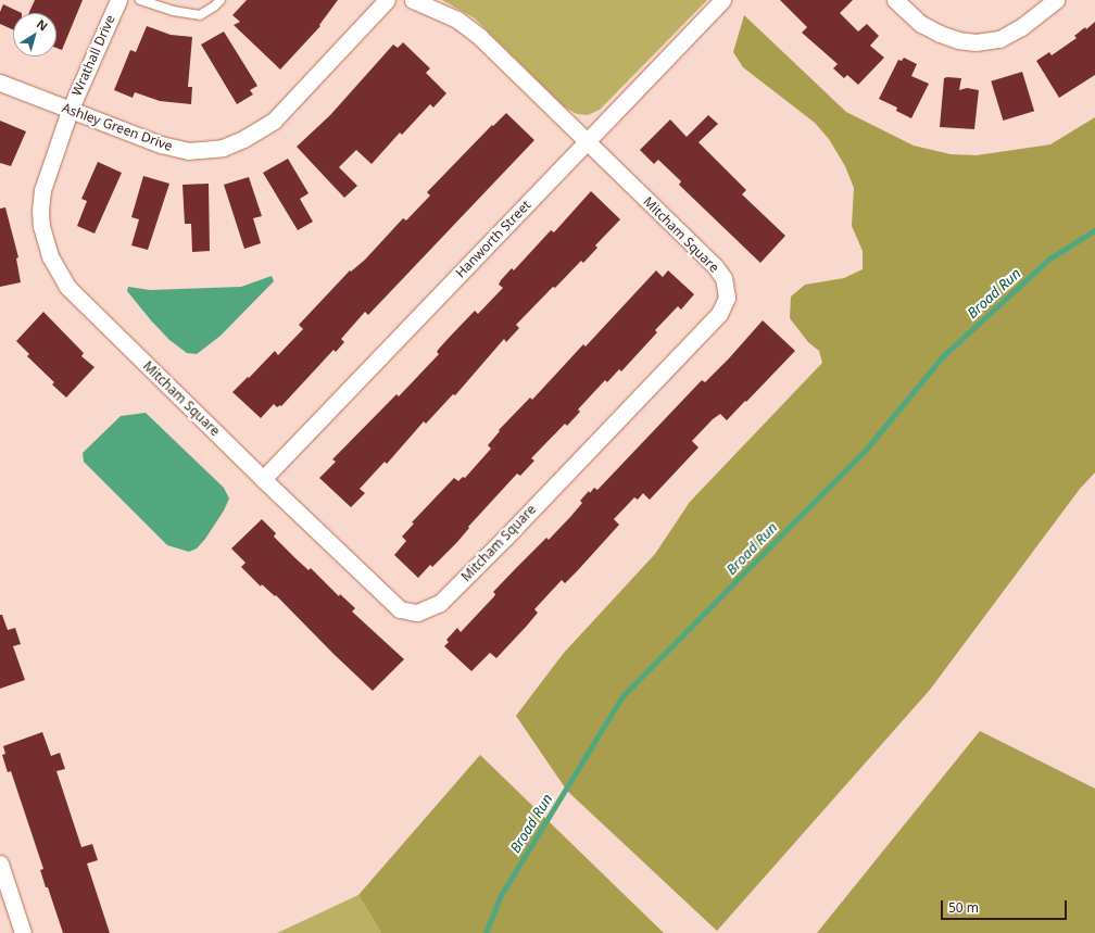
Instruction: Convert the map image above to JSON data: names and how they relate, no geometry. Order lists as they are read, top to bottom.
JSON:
{
  "streets": {
    "street": [
      "Wrathall Drive",
      "Ashley Green Drive",
      "Mitcham Square",
      "Hanworth Street"
    ]
  },
  "crossings": [
    ["Wrathall Drive", "Ashley Green Drive"],
    ["Wrathall Drive", "Mitcham Square"],
    ["Ashley Green Drive", "Mitcham Square"],
    ["Mitcham Square", "Hanworth Street"]
  ],
  "water": ["Broad Run"],
  "scale_bar": "50 m",
  "north": "top right"
}
